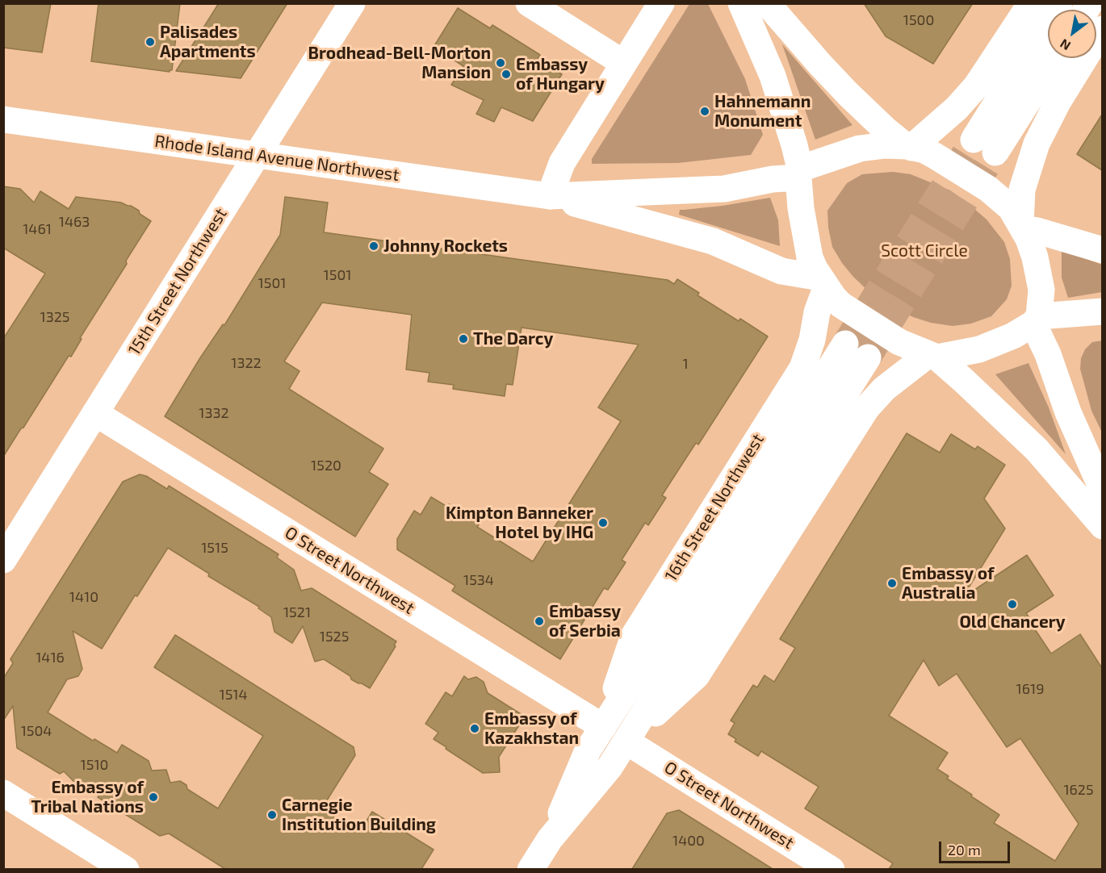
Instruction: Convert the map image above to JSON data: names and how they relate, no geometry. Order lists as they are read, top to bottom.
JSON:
{
  "streets": {
    "main road": [
      "Rhode Island Avenue Northwest",
      "15th Street Northwest",
      "16th Street Northwest",
      "O Street Northwest"
    ]
  },
  "crossings": [
    ["Rhode Island Avenue Northwest", "15th Street Northwest"],
    ["Rhode Island Avenue Northwest", "16th Street Northwest"],
    ["15th Street Northwest", "O Street Northwest"],
    ["16th Street Northwest", "O Street Northwest"]
  ],
  "parks": ["Scott Circle"],
  "places": [
    "Palisades Apartments",
    "Brodhead-Bell-Morton Mansion",
    "Embassy of Hungary",
    "Hahnemann Monument",
    "Johnny Rockets",
    "The Darcy",
    "Kimpton Banneker Hotel by IHG",
    "Embassy of Australia",
    "Old Chancery",
    "Embassy of Serbia",
    "Embassy of Kazakhstan",
    "Embassy of Tribal Nations",
    "Carnegie Institution Building"
  ],
  "house_numbers": [
    "1500",
    "1463",
    "1461",
    "1501",
    "1501",
    "1325",
    "1322",
    "1",
    "1332",
    "1520",
    "1515",
    "1534",
    "1410",
    "1521",
    "1525",
    "1416",
    "1619",
    "1514",
    "1504",
    "1510",
    "1625",
    "1400"
  ],
  "scale_bar": "20 m",
  "north": "bottom left"
}
